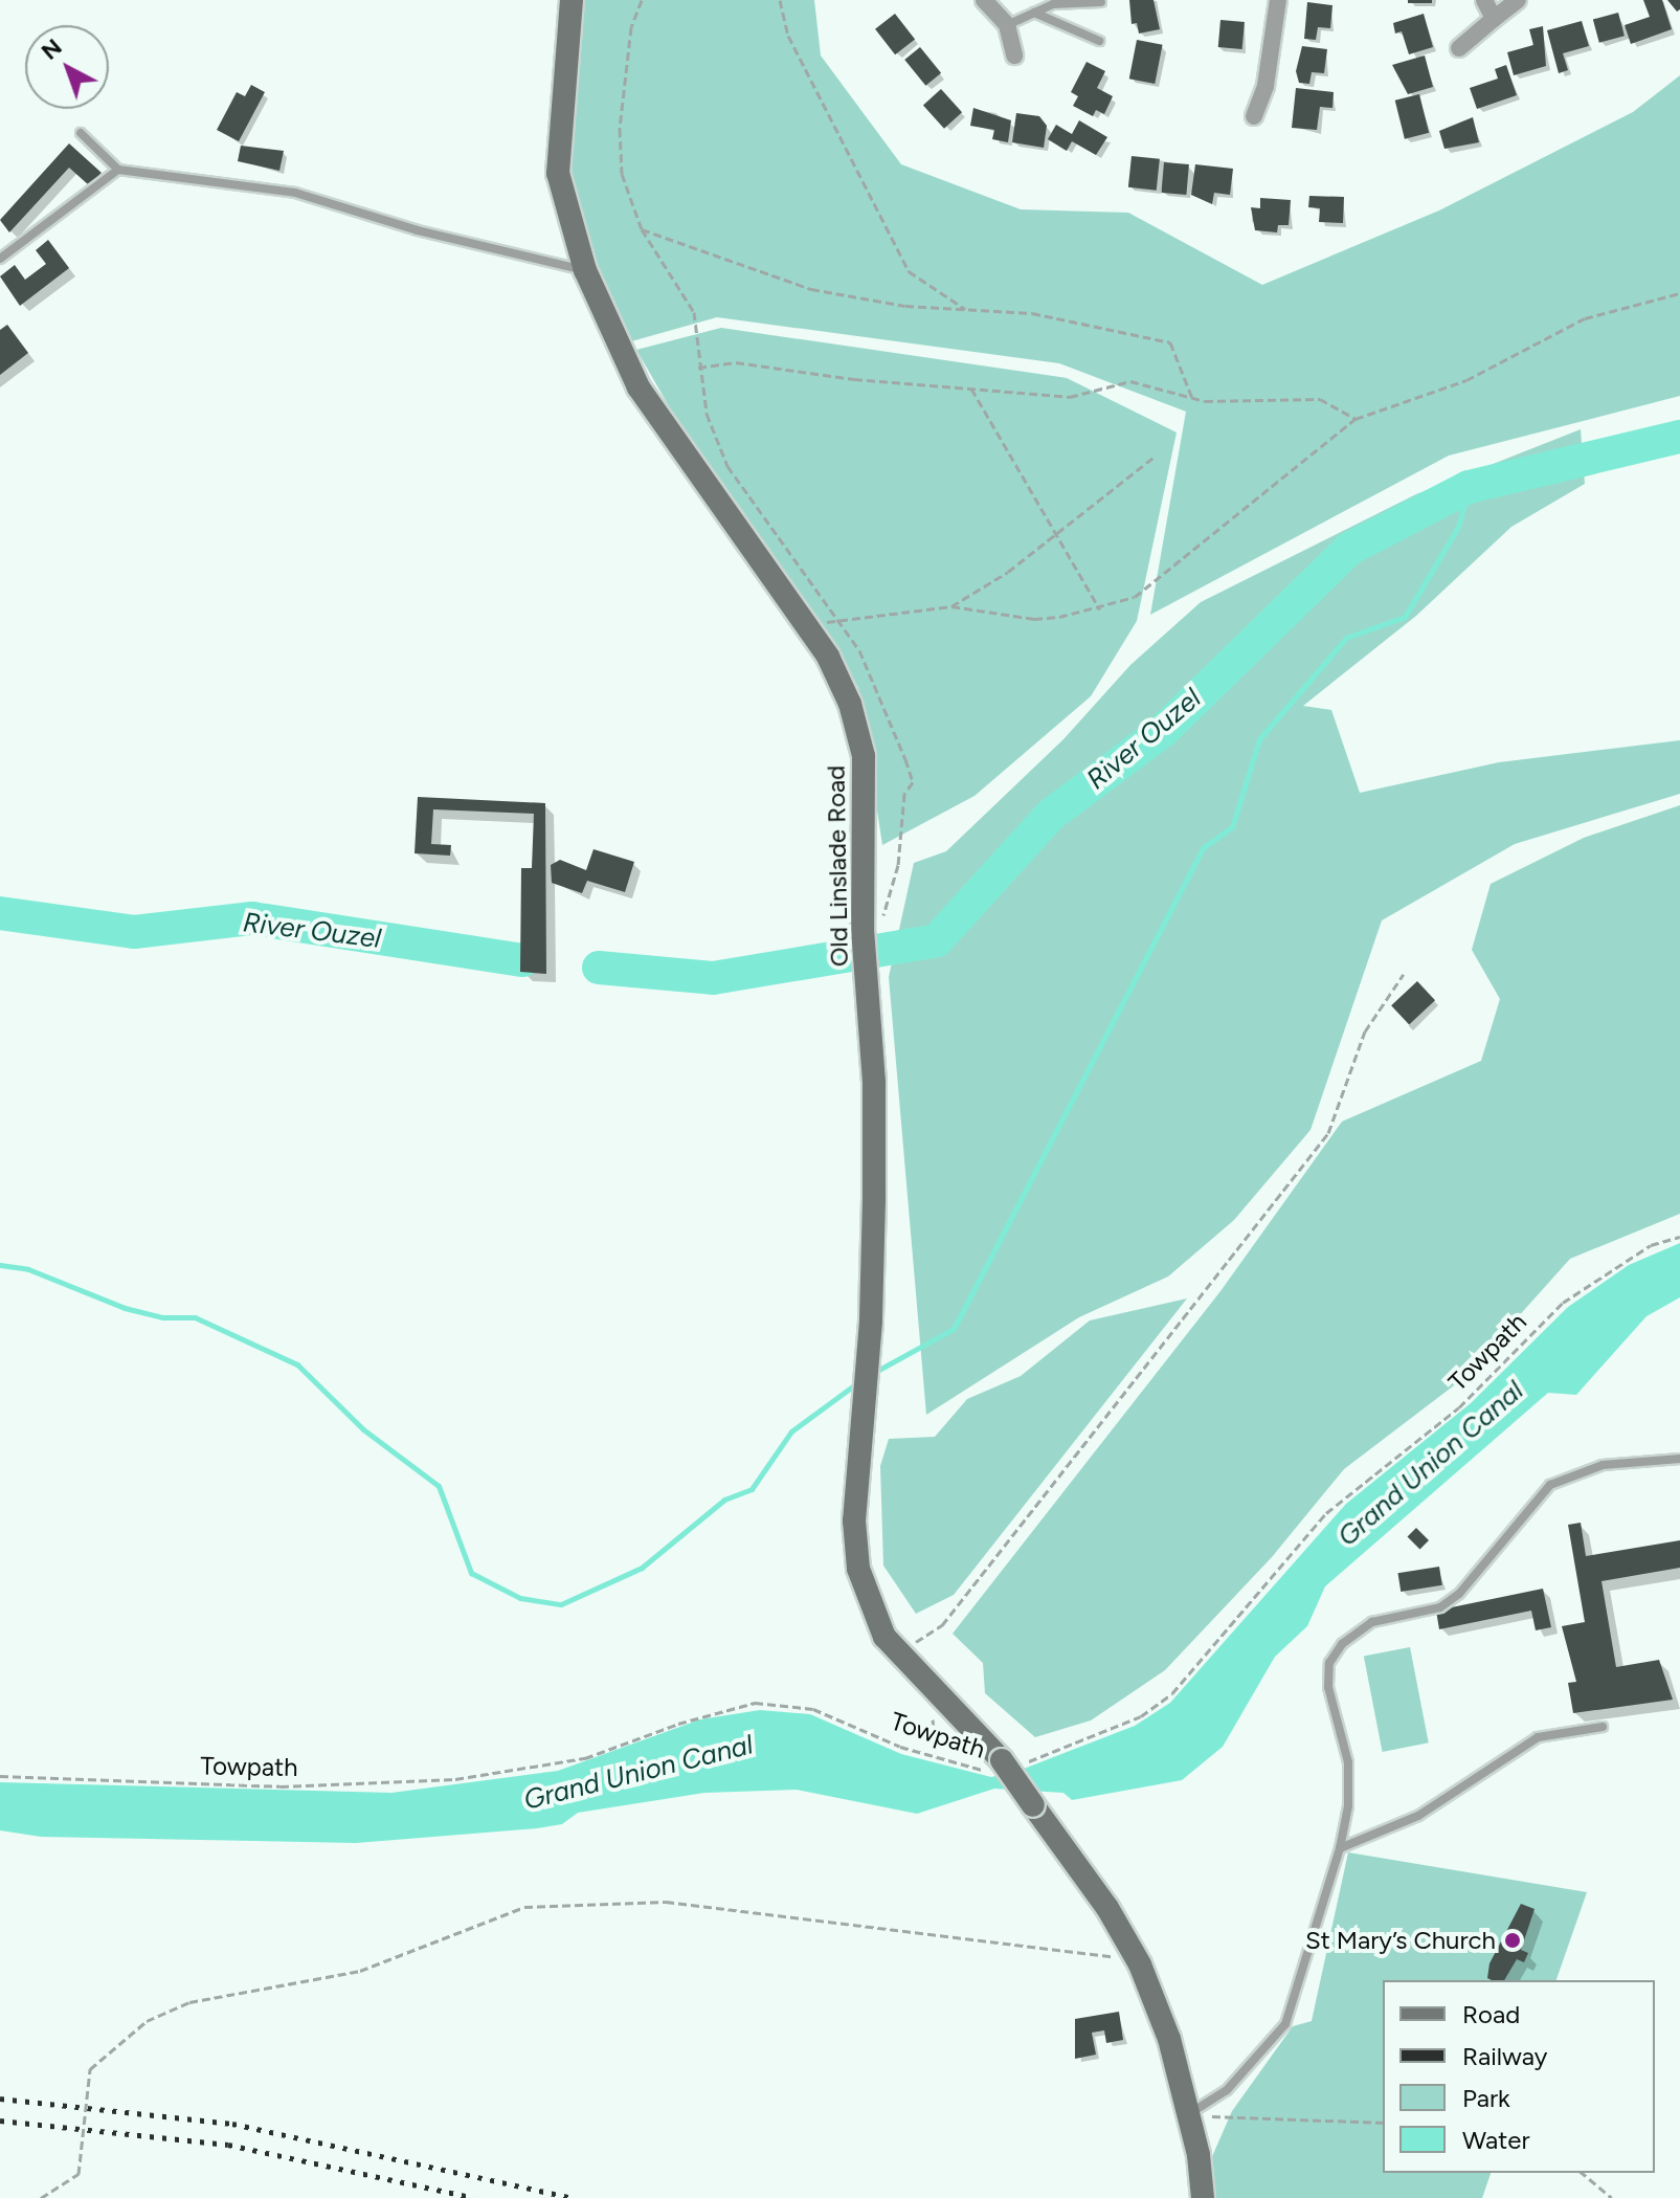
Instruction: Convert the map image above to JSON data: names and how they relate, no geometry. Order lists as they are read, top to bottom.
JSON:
{
  "streets": {
    "street": ["Old Linslade Road"],
    "path": ["Towpath"]
  },
  "crossings": [
    ["Old Linslade Road", "Towpath"]
  ],
  "water": ["River Ouzel", "Grand Union Canal"],
  "places": ["St Mary’s Church"],
  "legend": [
    "Road",
    "Railway",
    "Park",
    "Water"
  ],
  "north": "top left"
}
